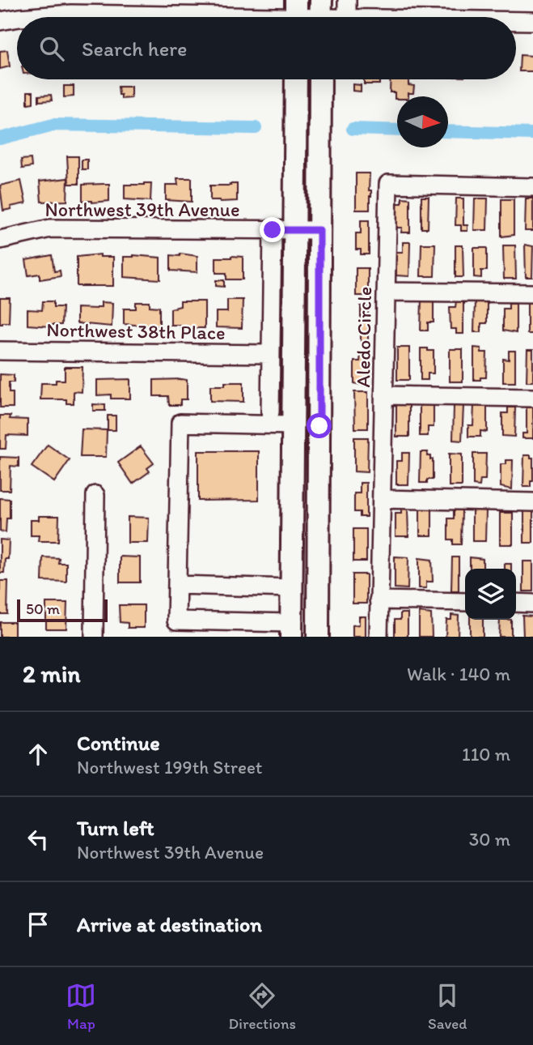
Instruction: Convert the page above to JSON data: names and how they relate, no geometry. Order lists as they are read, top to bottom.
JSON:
{
  "streets": {
    "street": ["Northwest 39th Avenue", "Northwest 38th Place", "Aledo Circle"]
  },
  "scale_bar": "50 m",
  "north": "right",
  "page": {
    "search": "Search here",
    "scale": "50 m",
    "heading": ["2 min", "Walk · 140 m"],
    "list": [
      ["Continue", "Northwest 199th Street", "110 m"],
      ["Turn left", "Northwest 39th Avenue", "30 m"],
      "Arrive at destination"
    ],
    "nav": ["Map", "Directions", "Saved"]
  }
}
